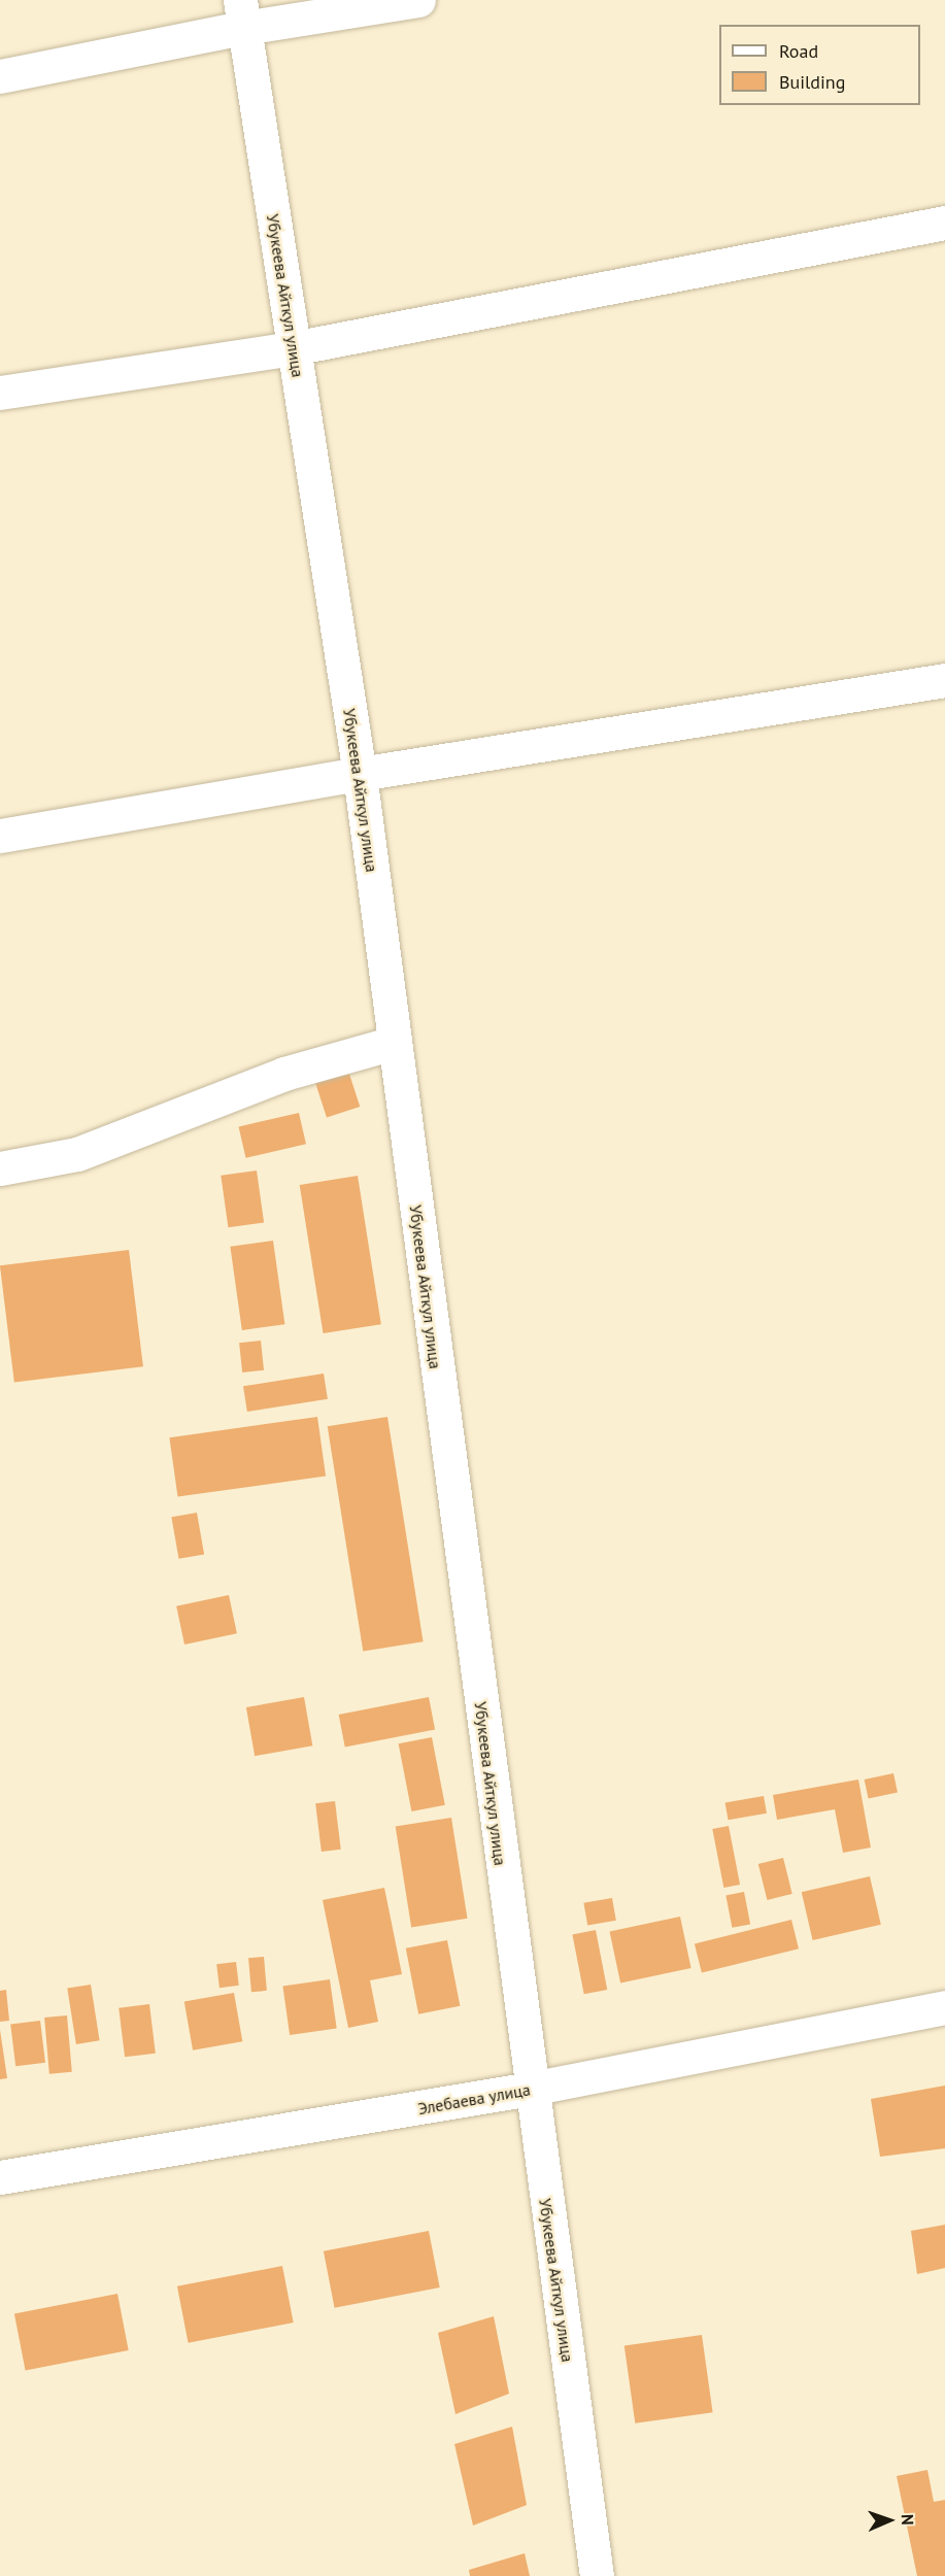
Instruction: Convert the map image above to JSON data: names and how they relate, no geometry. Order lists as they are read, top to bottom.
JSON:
{
  "streets": {
    "street": ["Убукеева Айткул улица", "Элебаева улица"]
  },
  "crossings": [
    ["Убукеева Айткул улица", "Элебаева улица"]
  ],
  "legend": ["Road", "Building"],
  "north": "right"
}
